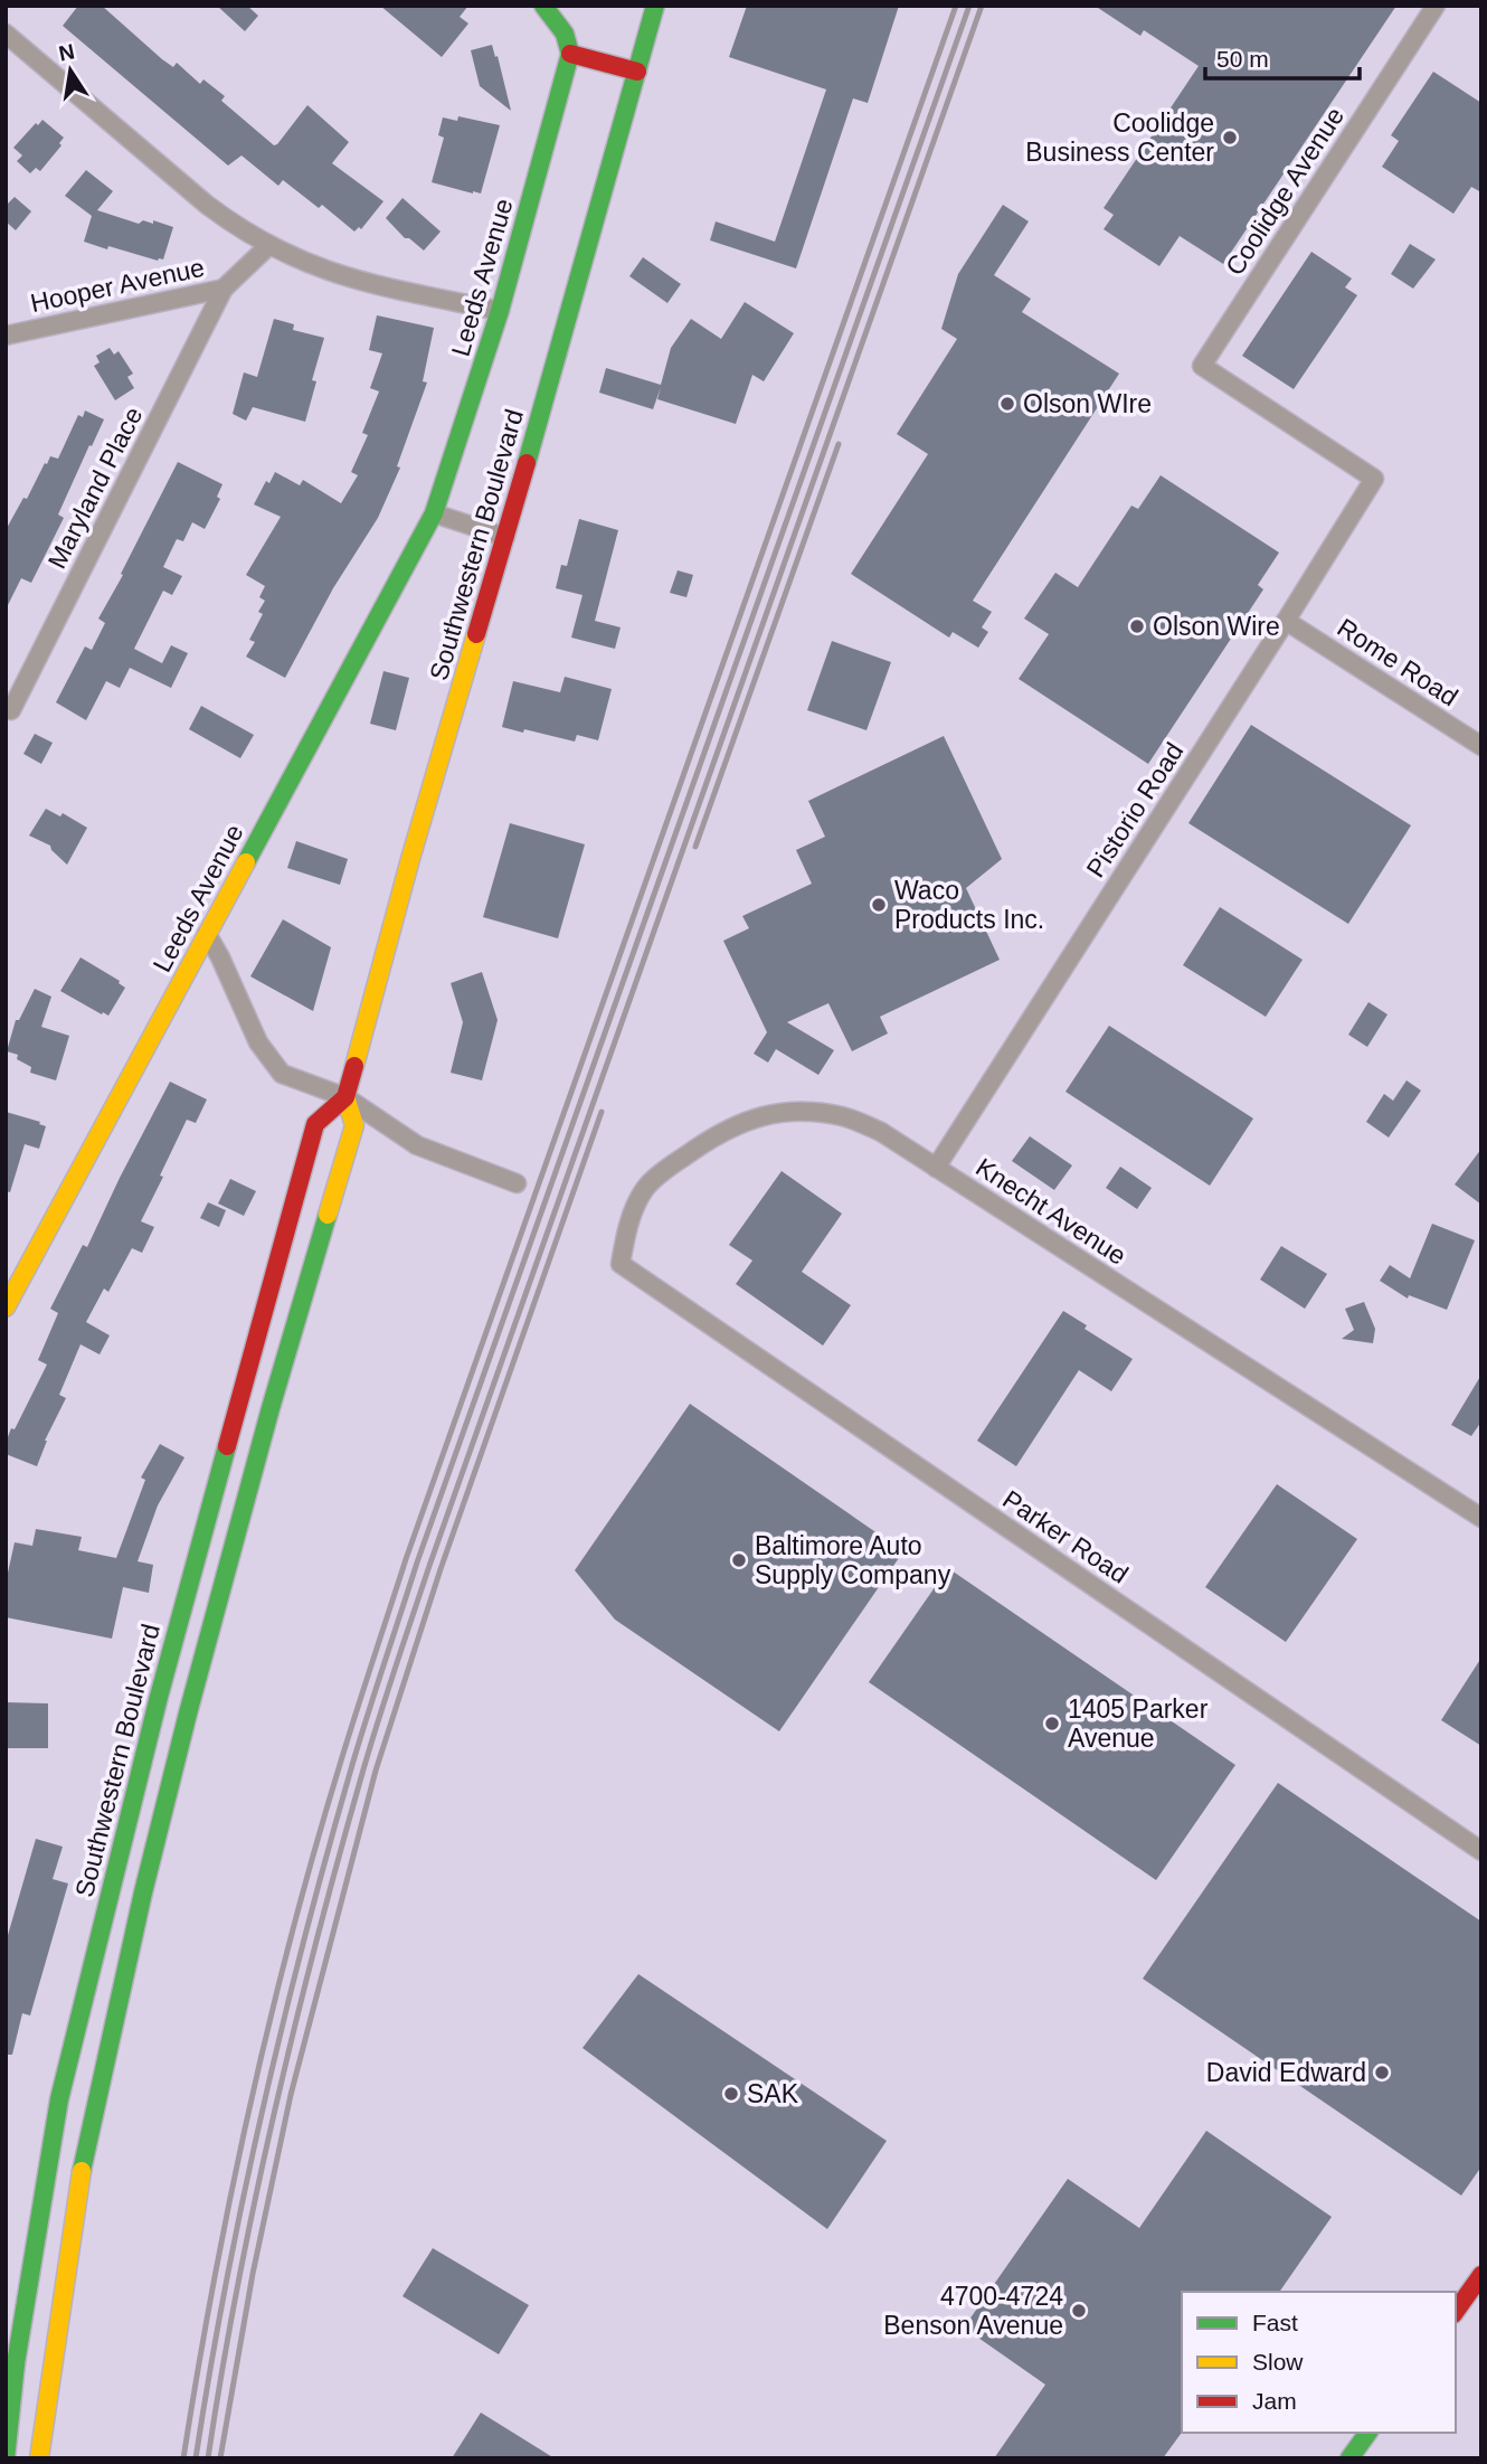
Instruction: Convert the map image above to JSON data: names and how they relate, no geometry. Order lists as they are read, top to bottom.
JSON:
{
  "streets": {
    "main road": ["Leeds Avenue", "Southwestern Boulevard"],
    "street": [
      "Coolidge Avenue",
      "Hooper Avenue",
      "Maryland Place",
      "Rome Road",
      "Pistorio Road",
      "Knecht Avenue",
      "Parker Road"
    ]
  },
  "crossings": [
    ["Coolidge Avenue", "Pistorio Road"],
    ["Hooper Avenue", "Maryland Place"],
    ["Rome Road", "Pistorio Road"],
    ["Pistorio Road", "Knecht Avenue"],
    ["Knecht Avenue", "Parker Road"]
  ],
  "places": [
    "Coolidge Business Center",
    "Olson WIre",
    "Olson Wire",
    "Waco Products Inc.",
    "Baltimore Auto Supply Company",
    "1405 Parker Avenue",
    "David Edward",
    "SAK",
    "4700-4724 Benson Avenue"
  ],
  "legend": ["Fast", "Slow", "Jam"],
  "scale_bar": "50 m",
  "north": "top"
}
